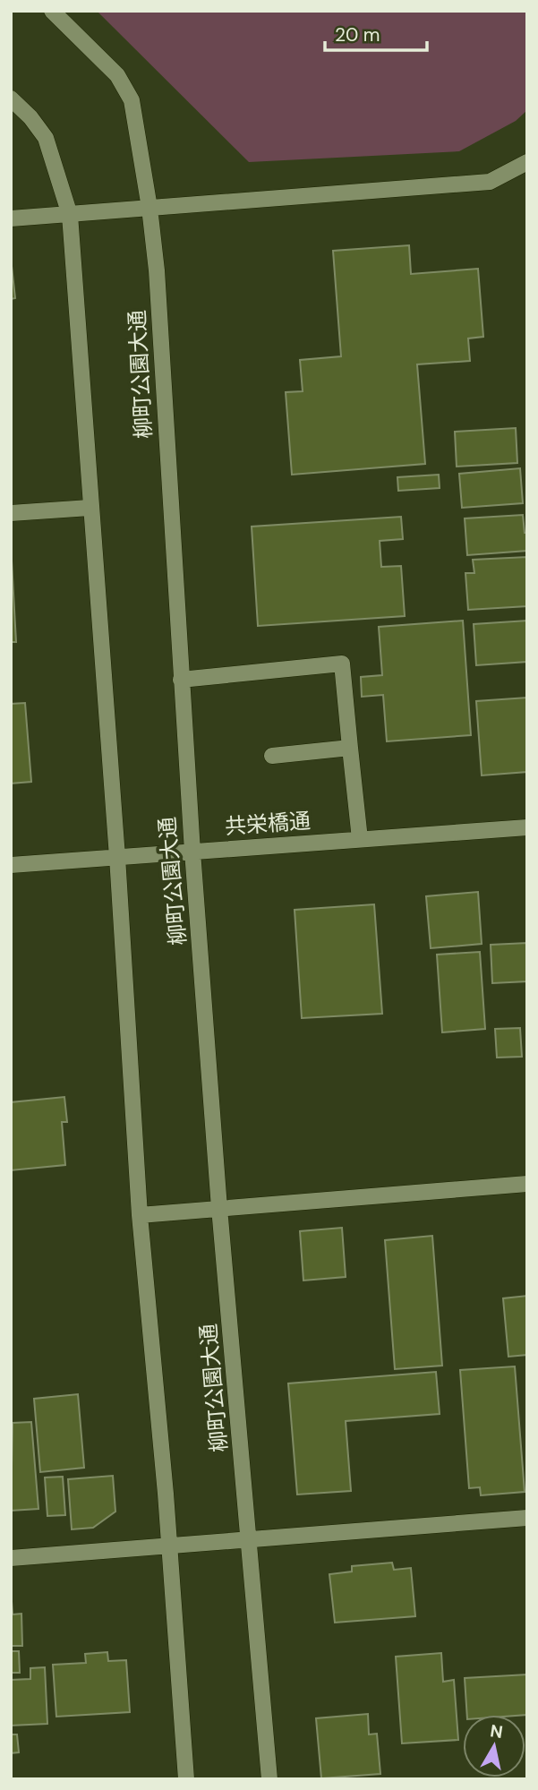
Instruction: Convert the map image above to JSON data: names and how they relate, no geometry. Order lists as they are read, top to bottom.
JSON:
{
  "streets": {
    "street": ["柳町公園大通", "共栄橋通"]
  },
  "crossings": [
    ["柳町公園大通", "共栄橋通"]
  ],
  "scale_bar": "20 m",
  "north": "top"
}
